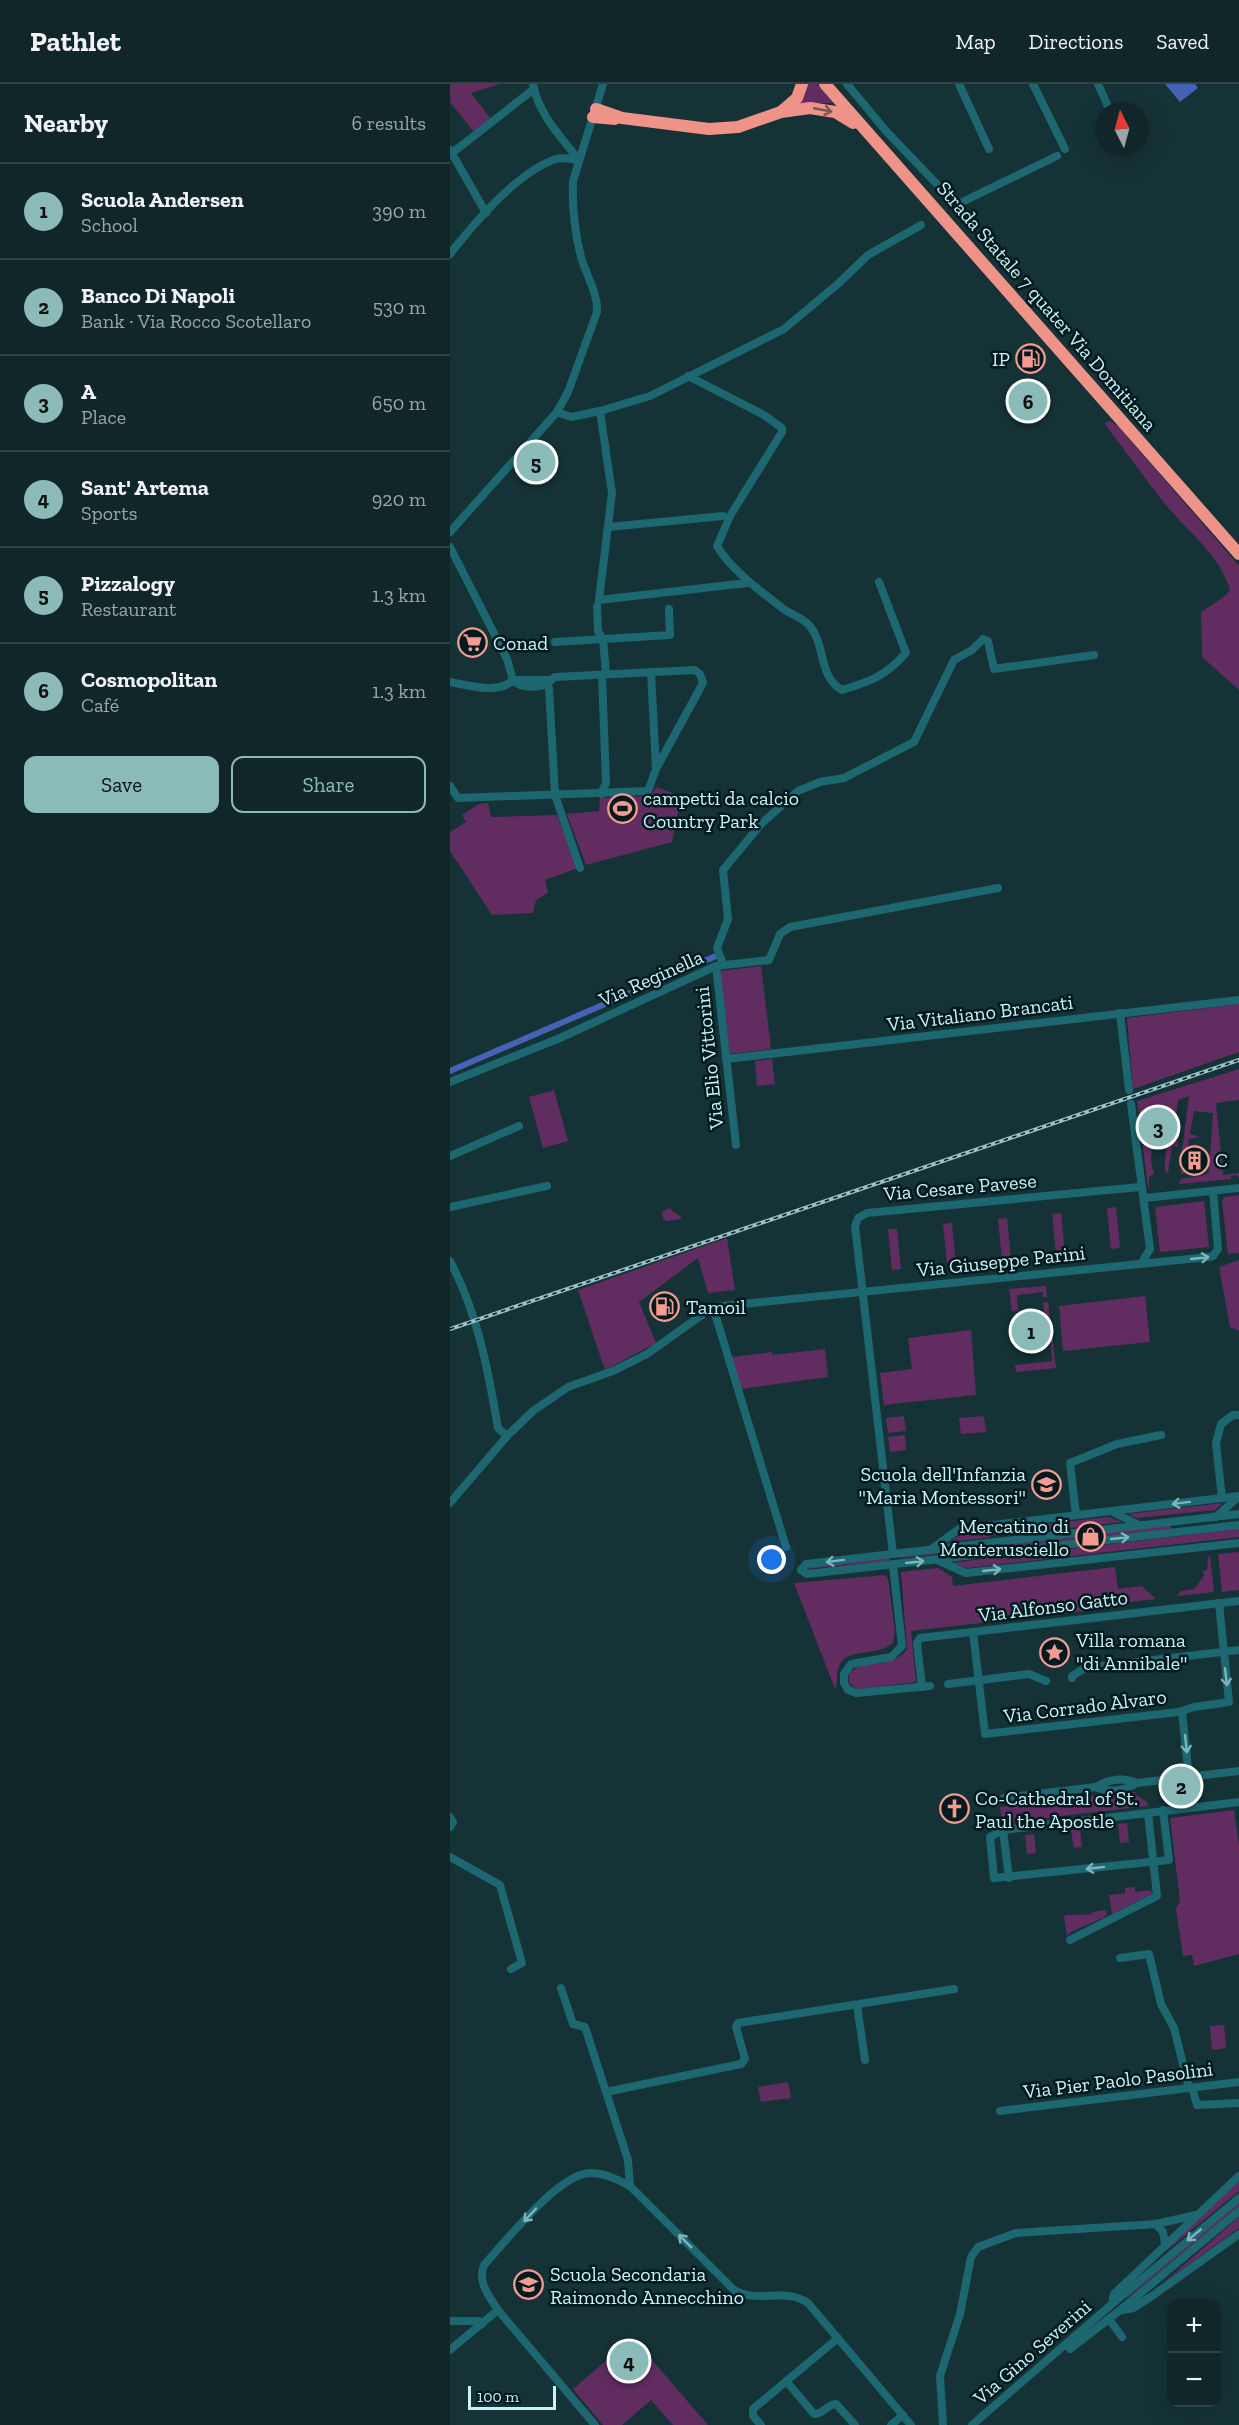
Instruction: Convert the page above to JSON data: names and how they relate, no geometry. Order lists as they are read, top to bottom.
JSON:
{
  "streets": {
    "highway": ["Strada Statale 7 quater Via Domitiana"],
    "street": [
      "Via Reginella",
      "Via Vitaliano Brancati",
      "Via Elio Vittorini",
      "Via Cesare Pavese",
      "Via Giuseppe Parini",
      "Via Alfonso Gatto",
      "Via Corrado Alvaro",
      "Via Pier Paolo Pasolini",
      "Via Gino Severini"
    ]
  },
  "crossings": [
    ["Via Reginella", "Via Elio Vittorini"],
    ["Via Vitaliano Brancati", "Via Elio Vittorini"],
    ["Via Cesare Pavese", "Via Giuseppe Parini"],
    ["Via Alfonso Gatto", "Via Corrado Alvaro"]
  ],
  "places": {
    "fuel station": ["IP", "Tamoil"],
    "supermarket": ["Conad"],
    "sports": ["campetti da calcio Country Park"],
    "building": ["C"],
    "school or university": ["Scuola dell'Infanzia \"Maria Montessori\"", "Scuola Secondaria Raimondo Annecchino"],
    "shop": ["Mercatino di Monterusciello"],
    "place": ["Villa romana \"di Annibale\""],
    "church": ["Co-Cathedral of St. Paul the Apostle"]
  },
  "scale_bar": "100 m",
  "north": "top",
  "page": {
    "header": "Pathlet",
    "nav": ["Map", "Directions", "Saved"],
    "heading": ["Nearby", "6 results"],
    "list": [
      {
        "mark": "1",
        "name": "Scuola Andersen",
        "note": "School",
        "value": "390 m"
      },
      {
        "mark": "2",
        "name": "Banco Di Napoli",
        "note": "Bank · Via Rocco Scotellaro",
        "value": "530 m"
      },
      {
        "mark": "3",
        "name": "A",
        "note": "Place",
        "value": "650 m"
      },
      {
        "mark": "4",
        "name": "Sant' Artema",
        "note": "Sports",
        "value": "920 m"
      },
      {
        "mark": "5",
        "name": "Pizzalogy",
        "note": "Restaurant",
        "value": "1.3 km"
      },
      {
        "mark": "6",
        "name": "Cosmopolitan",
        "note": "Café",
        "value": "1.3 km"
      }
    ],
    "pins": [
      "6",
      "5",
      "3",
      "1",
      "2",
      "4"
    ],
    "buttons": ["Save", "Share"],
    "map_buttons": ["+", "−"],
    "scale": "100 m"
  }
}
